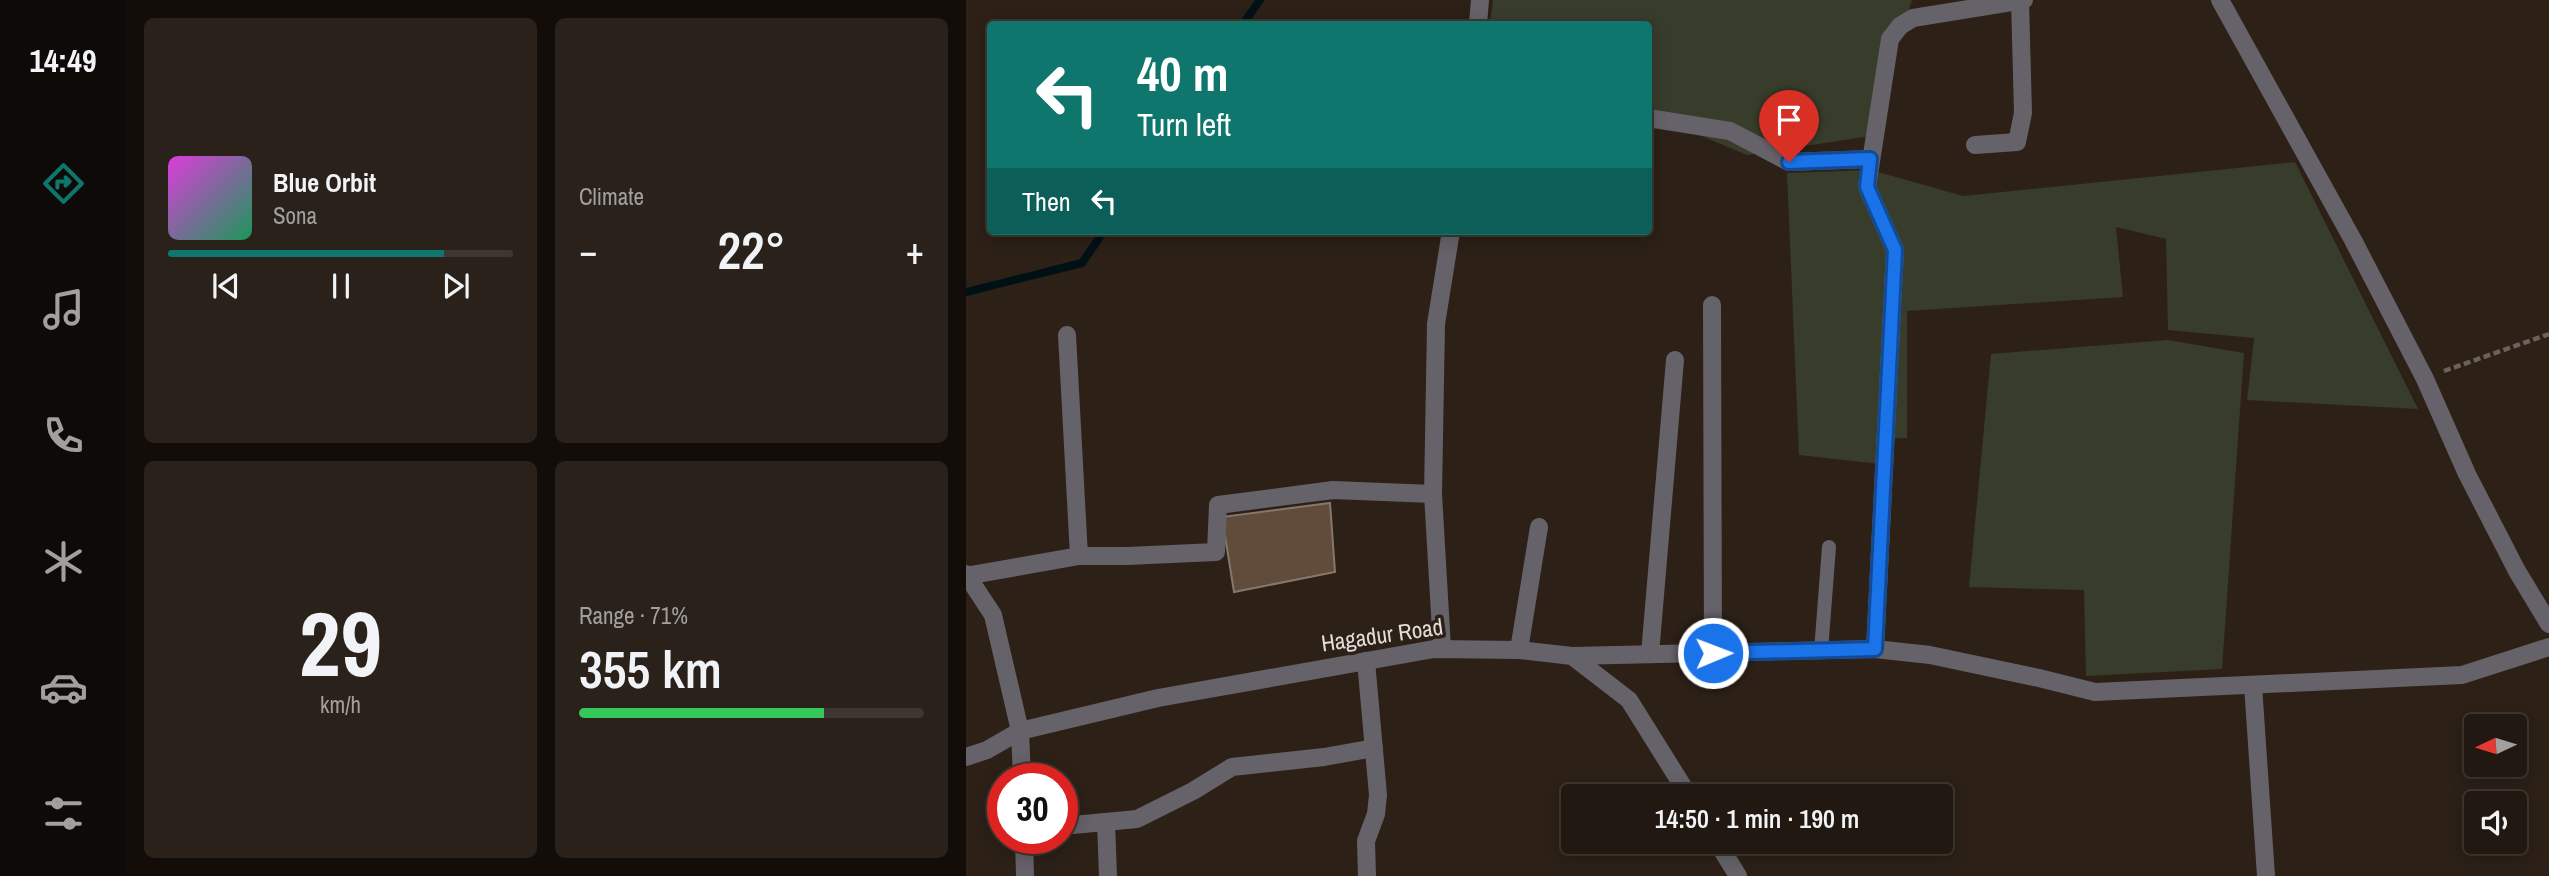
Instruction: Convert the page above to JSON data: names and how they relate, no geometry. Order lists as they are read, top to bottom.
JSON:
{
  "streets": {
    "street": ["Hagadur Road"]
  },
  "north": "left",
  "page": {
    "tabs": "14:49",
    "tile": [
      "Climate",
      ["29", "km/h"],
      ["Range · 71%", "355 km"]
    ],
    "turn": ["40 m", "Turn left"],
    "song": ["Blue Orbit", "Sona"],
    "then": "Then",
    "heat": ["−", "22°", "+"],
    "limit": "30",
    "trip": "14:50 · 1 min · 190 m"
  }
}
